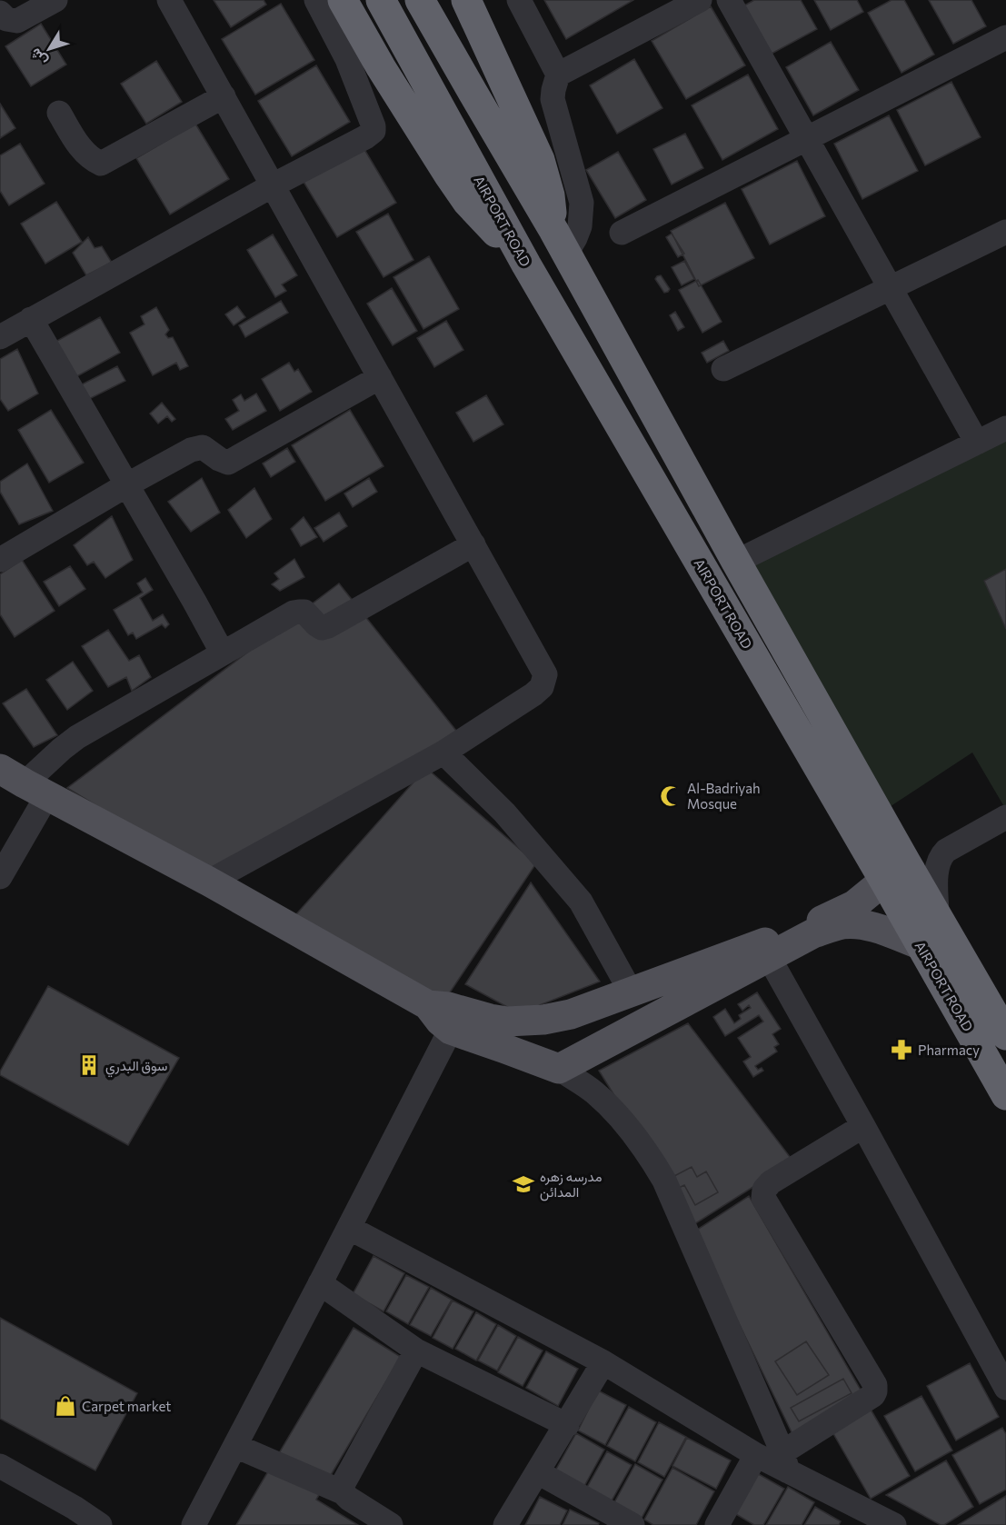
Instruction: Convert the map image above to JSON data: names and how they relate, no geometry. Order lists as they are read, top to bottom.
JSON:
{
  "streets": {
    "highway": ["AIRPORT ROAD"]
  },
  "places": {
    "mosque": ["Al-Badriyah Mosque"],
    "pharmacy": ["Pharmacy"],
    "building": ["سوق البدري"],
    "school or university": ["مدرسه زهره المدائن"],
    "shop": ["Carpet market"]
  },
  "north": "bottom left"
}
